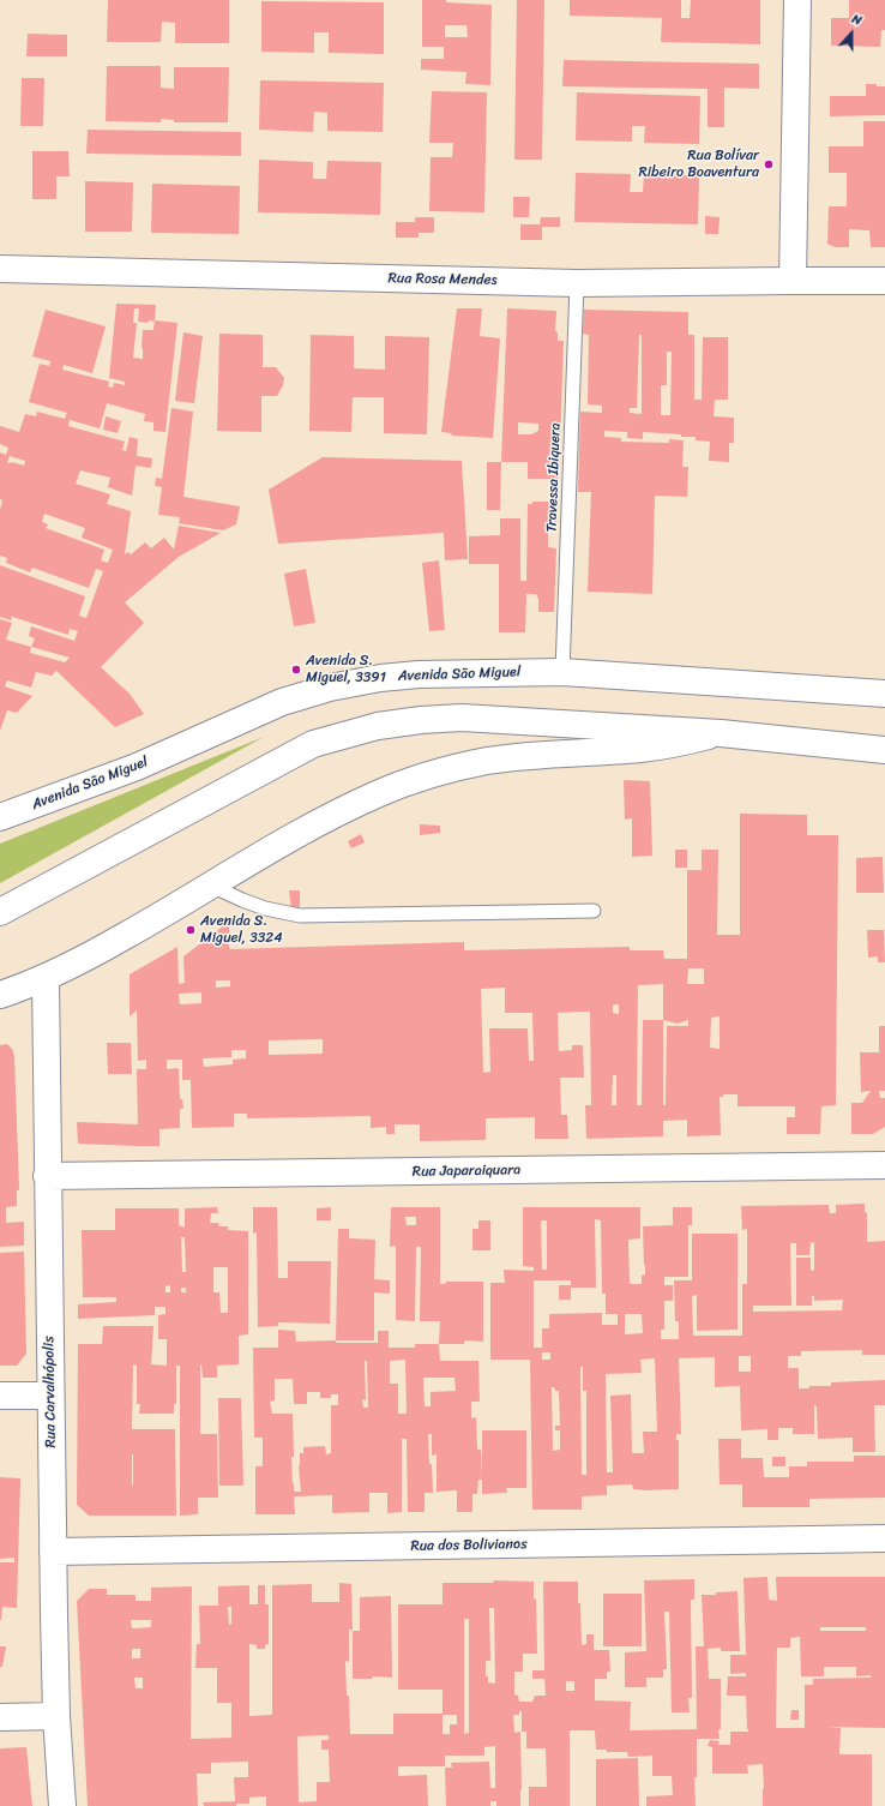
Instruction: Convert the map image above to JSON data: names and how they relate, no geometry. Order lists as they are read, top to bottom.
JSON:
{
  "streets": {
    "street": [
      "Rua Rosa Mendes",
      "Avenida São Miguel",
      "Rua Japaraiquara",
      "Rua Carvalhópolis",
      "Rua dos Bolivianos"
    ],
    "lane": ["Travessa Ibiquera"]
  },
  "crossings": [
    ["Rua Rosa Mendes", "Travessa Ibiquera"],
    ["Travessa Ibiquera", "Avenida São Miguel"],
    ["Rua Japaraiquara", "Rua Carvalhópolis"],
    ["Rua Carvalhópolis", "Rua dos Bolivianos"]
  ],
  "places": ["Rua Bolívar Ribeiro Boaventura", "Avenida S. Miguel, 3391", "Avenida S. Miguel, 3324"],
  "north": "top"
}
